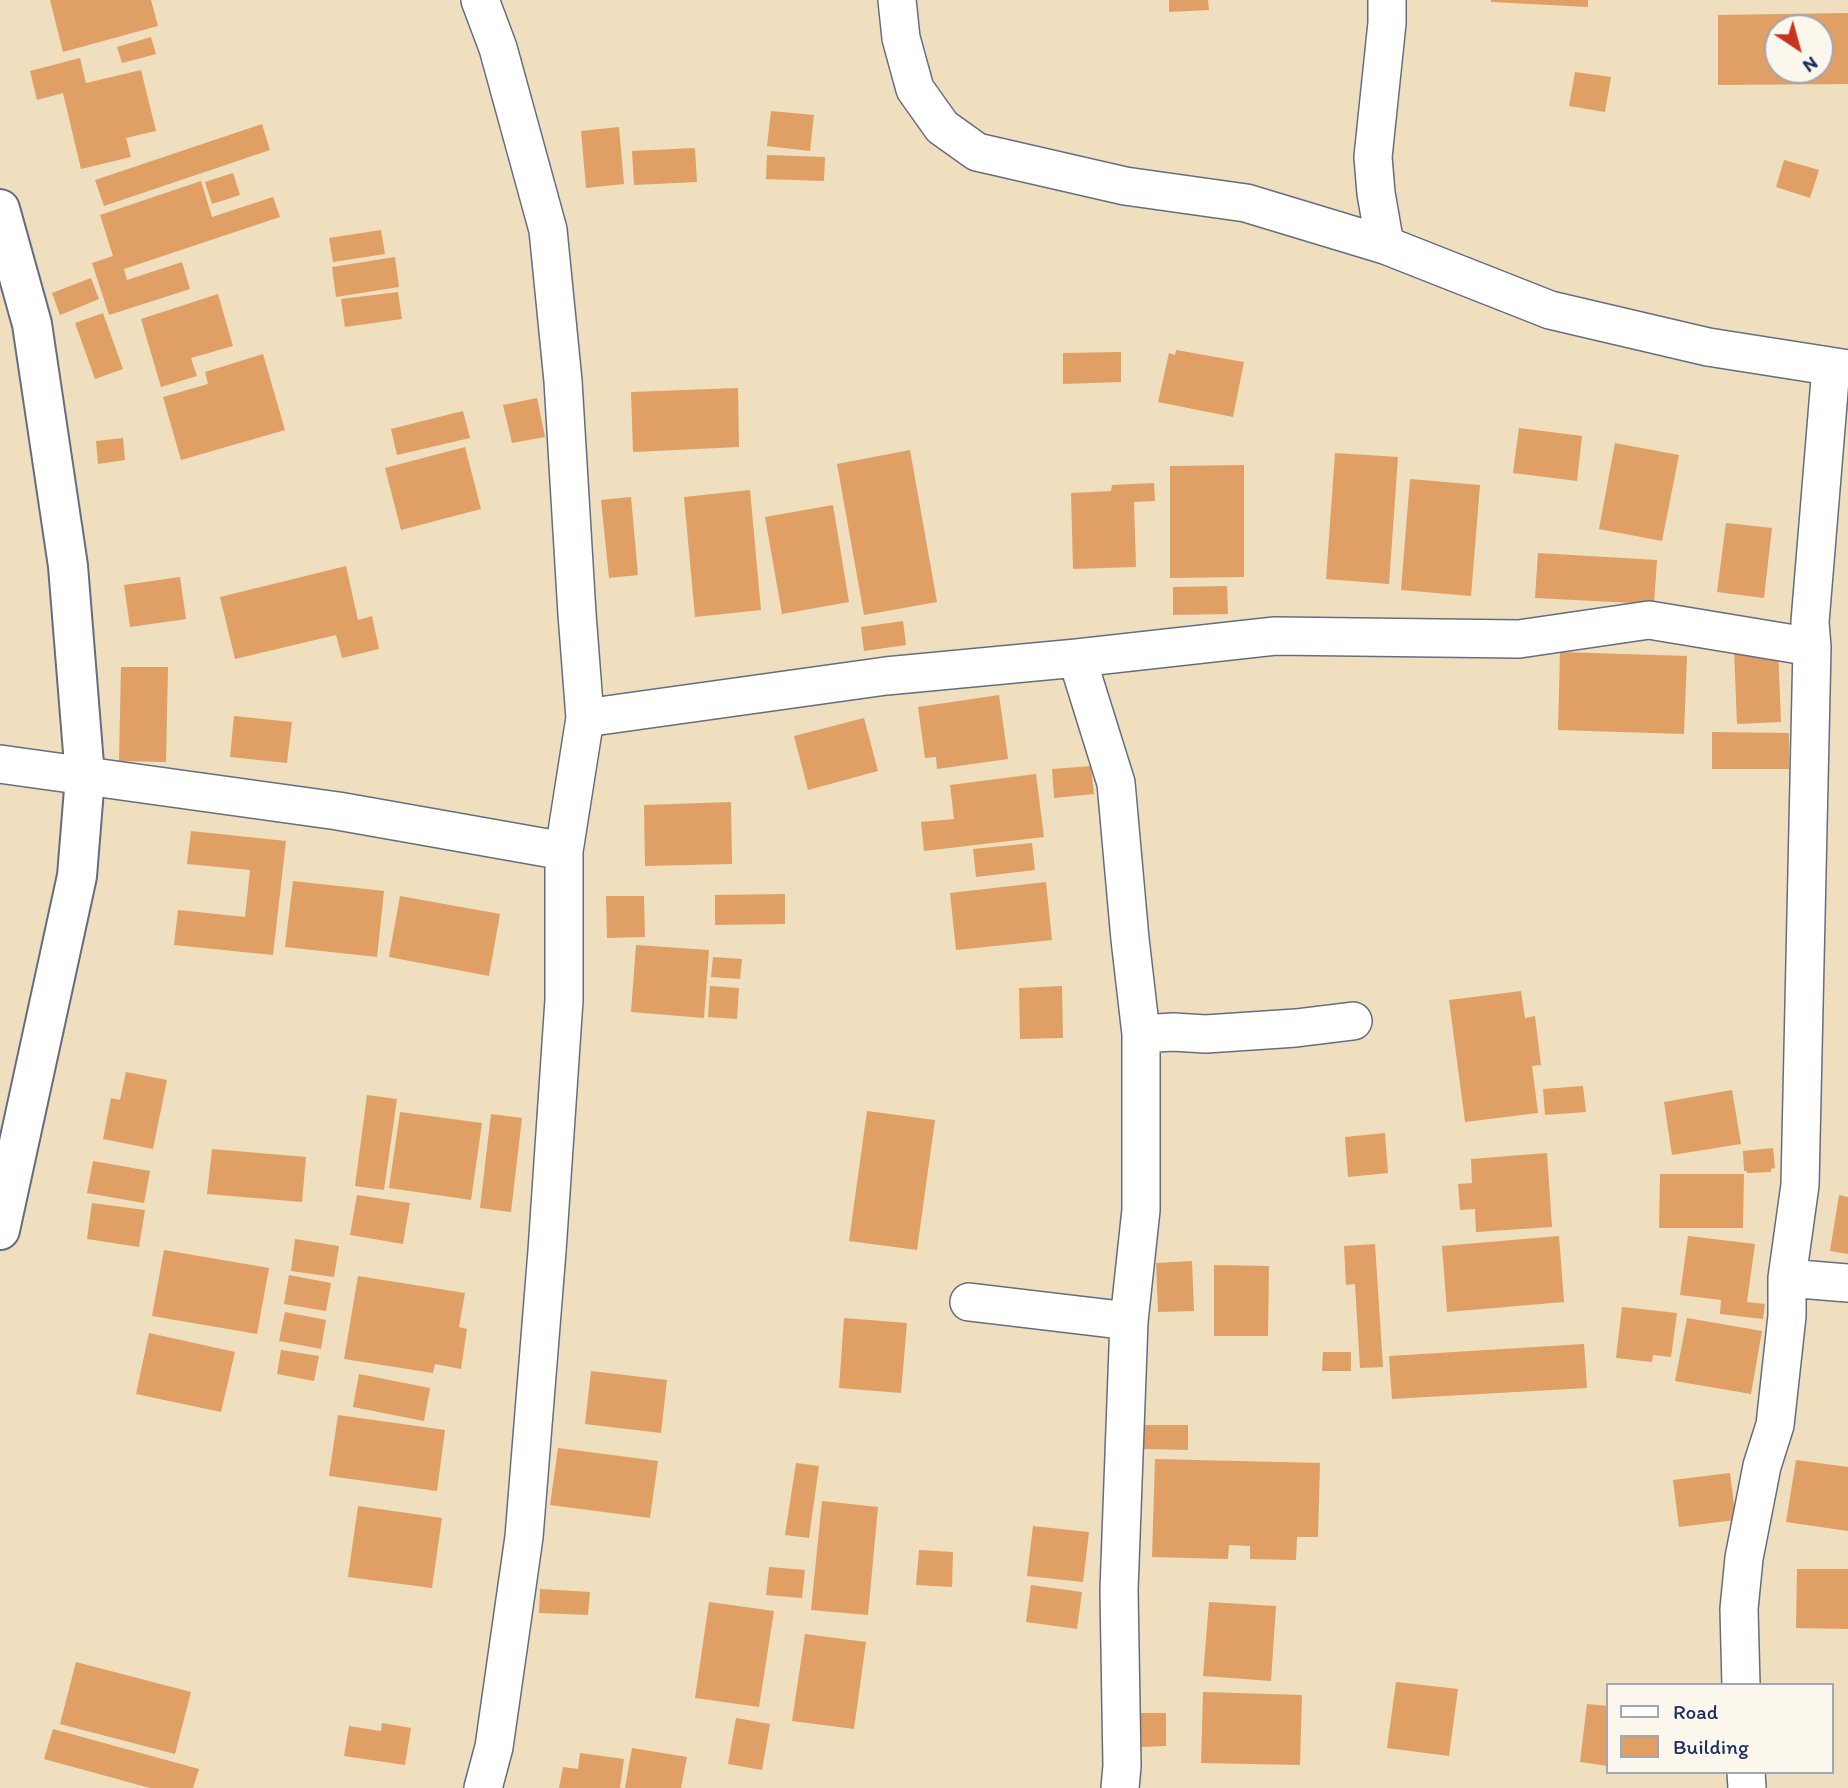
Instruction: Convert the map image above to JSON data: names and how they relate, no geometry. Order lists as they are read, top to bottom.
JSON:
{
  "legend": ["Road", "Building"],
  "north": "bottom right"
}
